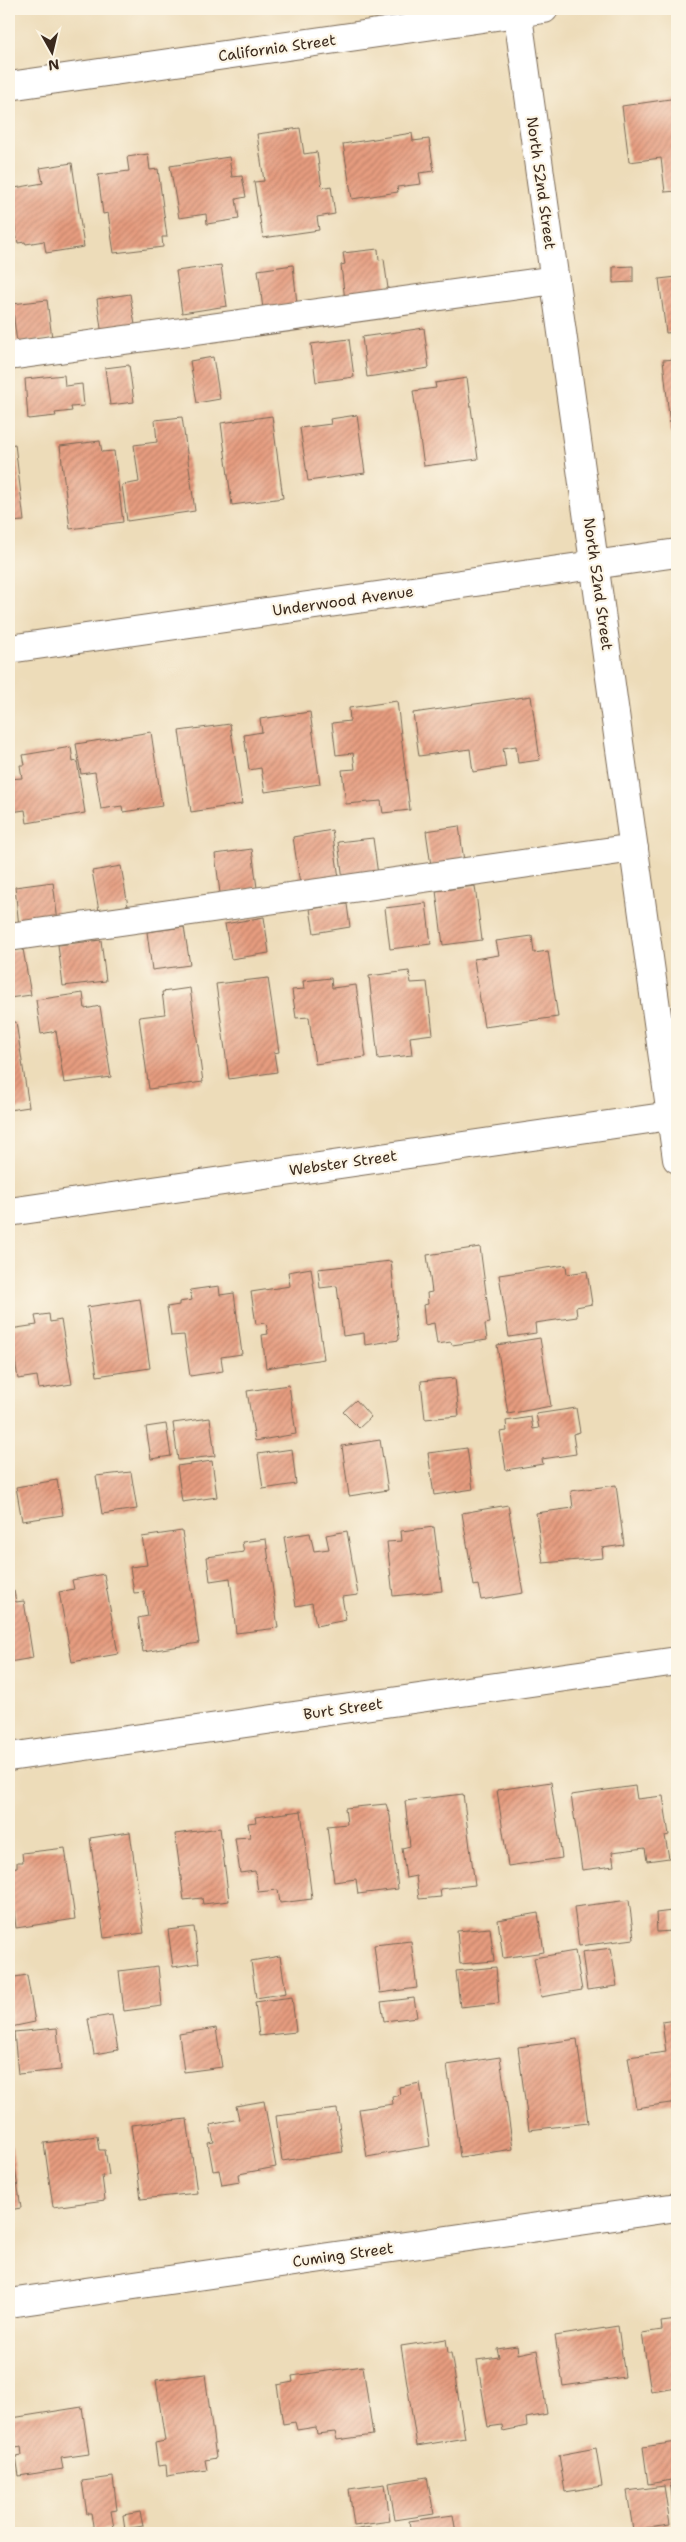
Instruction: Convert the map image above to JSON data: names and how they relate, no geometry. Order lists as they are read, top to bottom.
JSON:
{
  "streets": {
    "street": [
      "California Street",
      "North 52nd Street",
      "Underwood Avenue",
      "Webster Street",
      "Burt Street",
      "Cuming Street"
    ]
  },
  "crossings": [
    ["California Street", "North 52nd Street"],
    ["North 52nd Street", "Underwood Avenue"],
    ["North 52nd Street", "Webster Street"]
  ],
  "north": "bottom"
}
